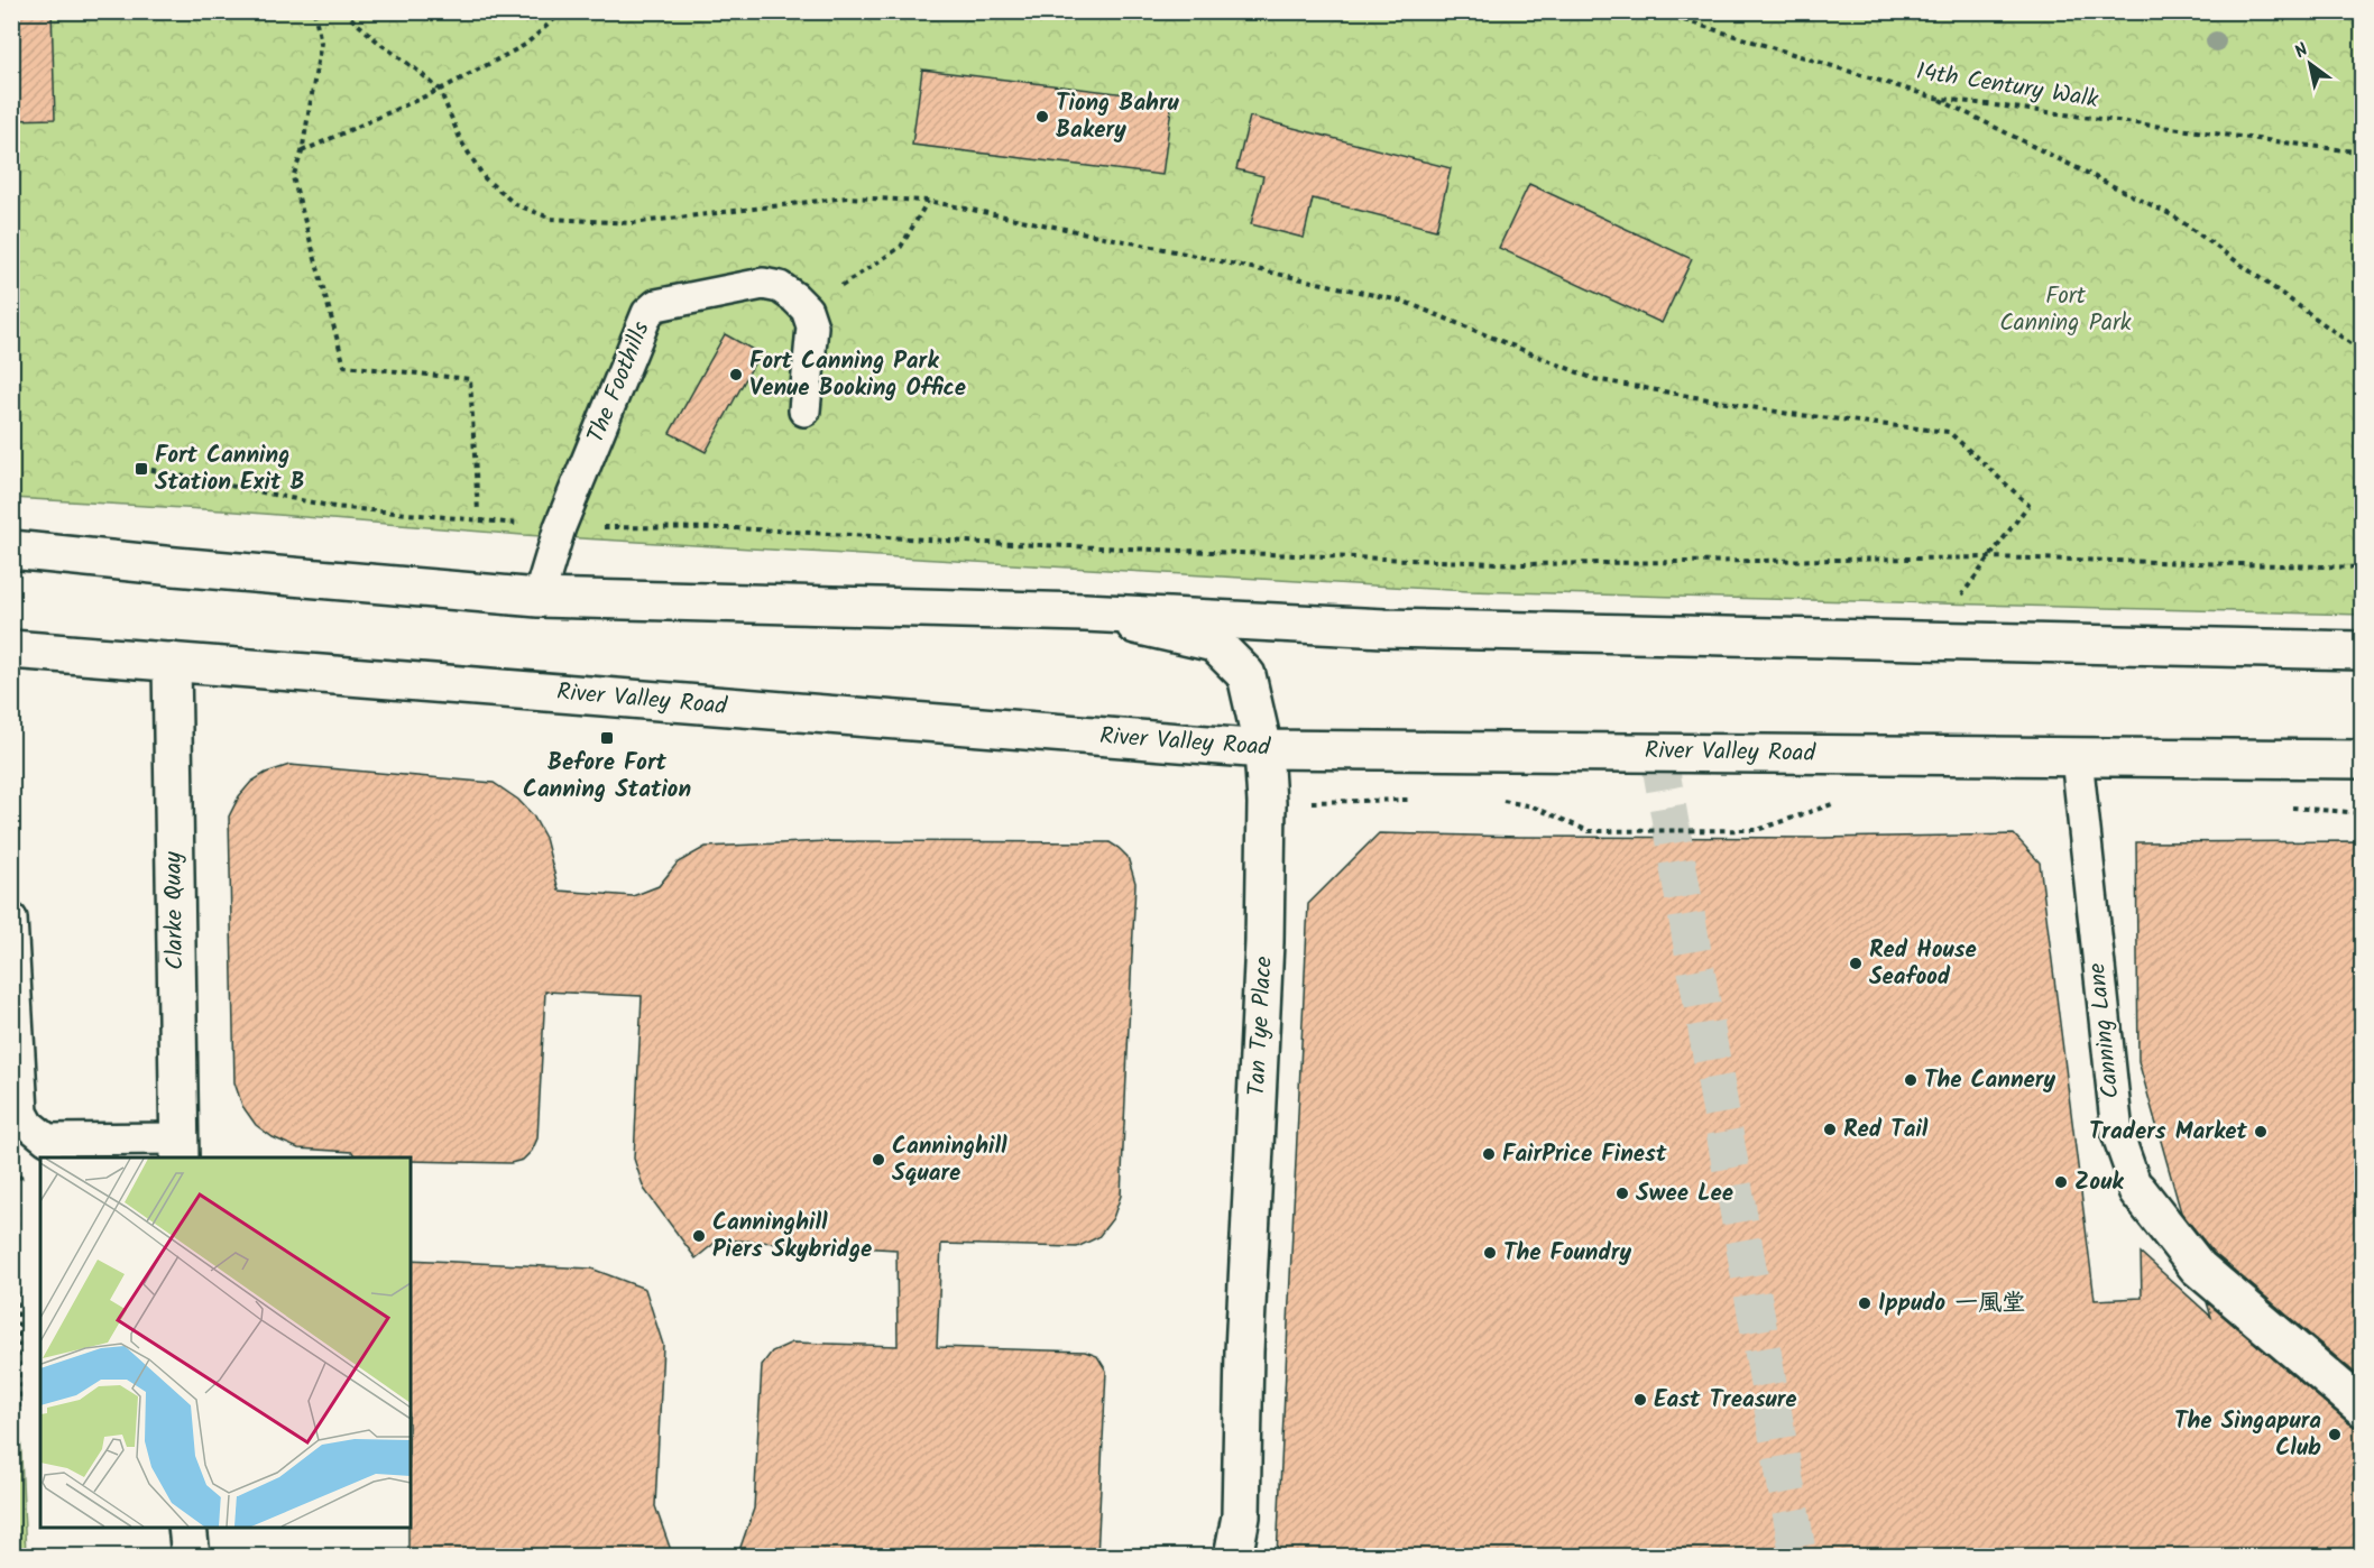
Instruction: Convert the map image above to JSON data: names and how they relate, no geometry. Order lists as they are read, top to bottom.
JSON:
{
  "streets": {
    "main road": [
      "River Valley Road",
      "Clarke Quay",
      "Tan Tye Place",
      "Canning Lane"
    ],
    "lane": ["The Foothills"],
    "path": ["14th Century Walk"]
  },
  "crossings": [
    ["River Valley Road", "Clarke Quay"],
    ["River Valley Road", "Tan Tye Place"],
    ["River Valley Road", "Canning Lane"]
  ],
  "parks": ["Fort Canning Park"],
  "places": {
    "other": [
      "Tiong Bahru Bakery",
      "Fort Canning Park Venue Booking Office",
      "Red House Seafood",
      "The Cannery",
      "Red Tail",
      "Traders Market",
      "FairPrice Finest",
      "Canninghill Square",
      "Zouk",
      "Swee Lee",
      "Canninghill Piers Skybridge",
      "The Foundry",
      "Ippudo 一風堂",
      "East Treasure",
      "The Singapura Club"
    ],
    "transit": ["Fort Canning Station Exit B", "Before Fort Canning Station"]
  },
  "north": "top left"
}
